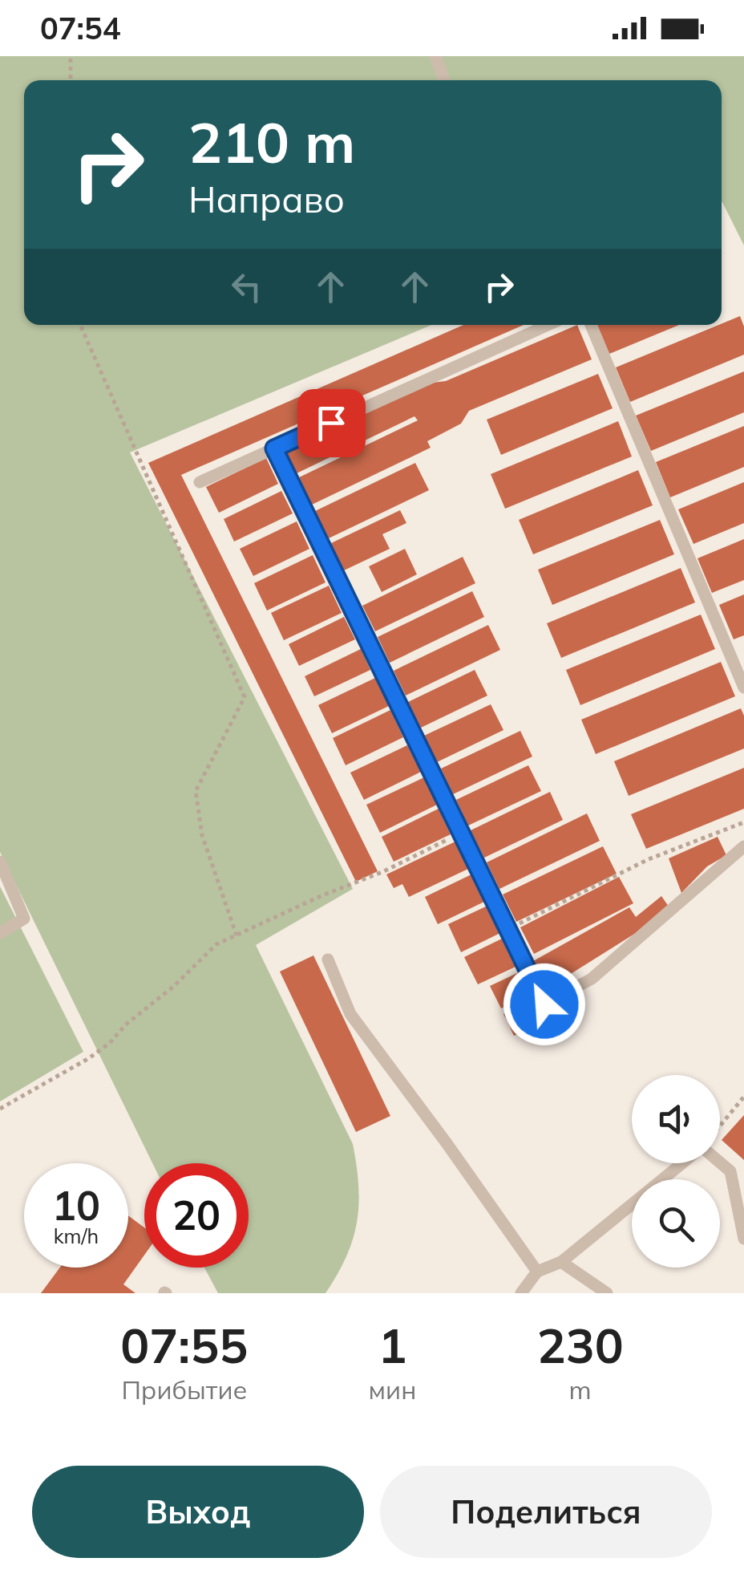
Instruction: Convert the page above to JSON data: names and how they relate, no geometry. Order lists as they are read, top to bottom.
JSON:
{
  "page": {
    "status": "07:54",
    "turn": ["210 m", "Направо"],
    "speed": "10 km/h",
    "limit": "20",
    "eta": [
      "07:55",
      "Прибытие",
      "1",
      "мин",
      "230",
      "m"
    ],
    "buttons": ["Выход", "Поделиться"]
  }
}
